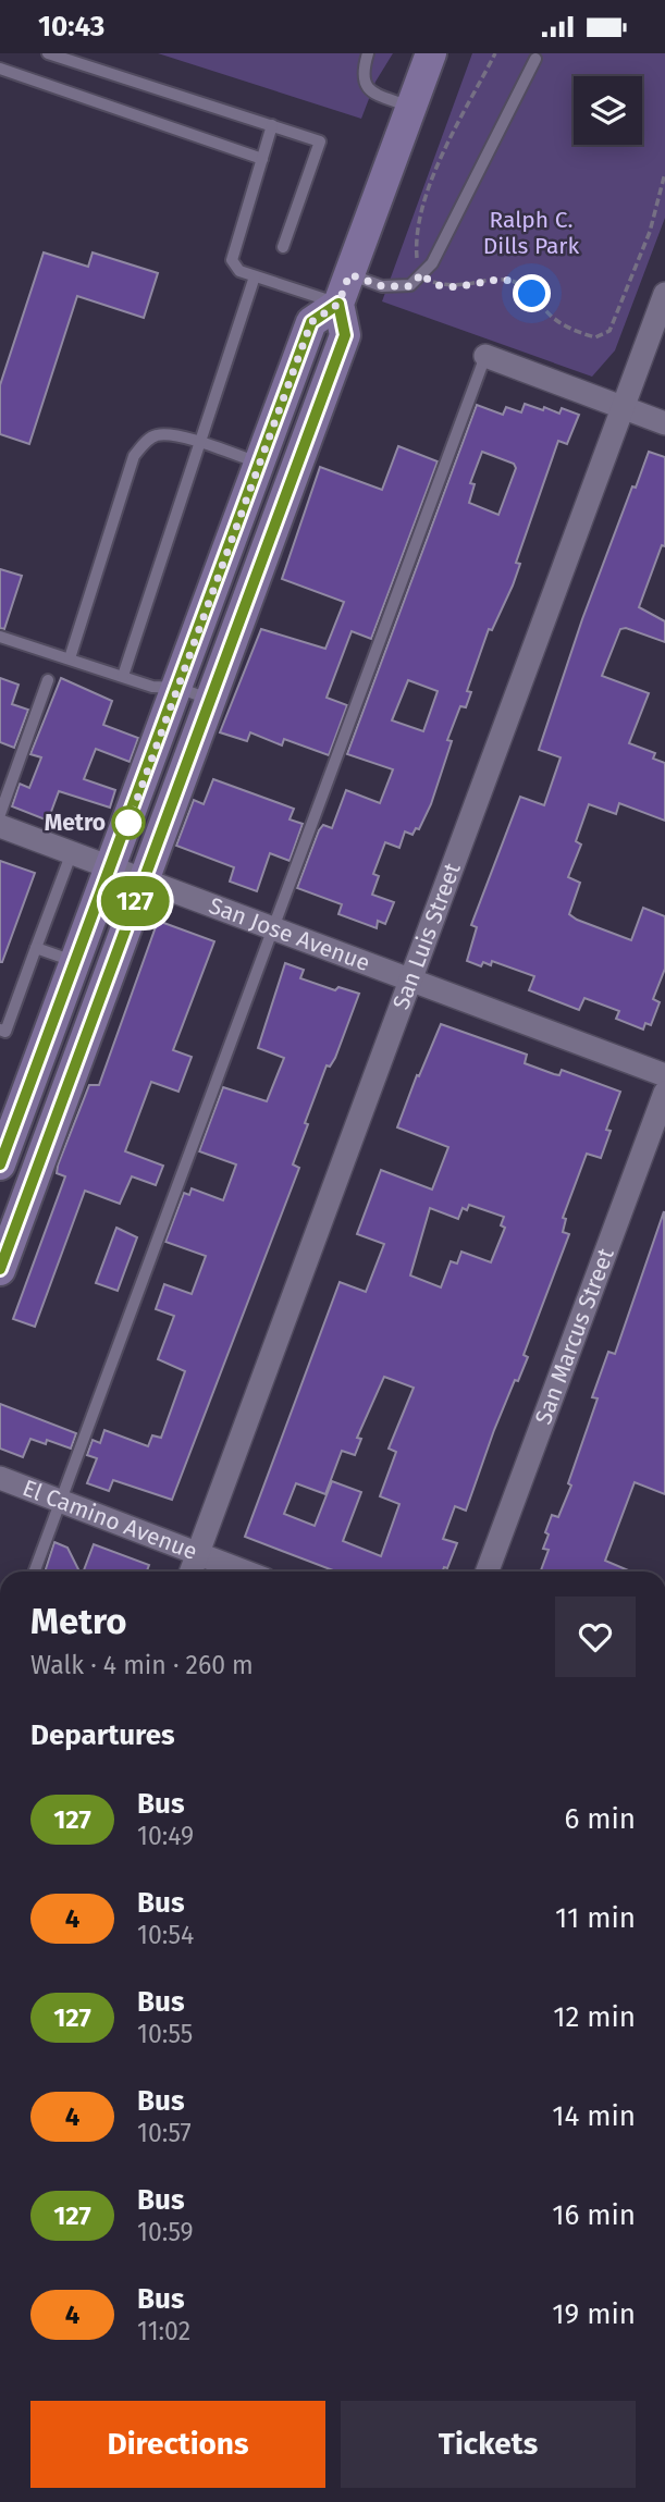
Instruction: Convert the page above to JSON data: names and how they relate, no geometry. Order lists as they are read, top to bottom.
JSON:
{
  "streets": {
    "street": [
      "San Jose Avenue",
      "San Luis Street",
      "San Marcus Street",
      "El Camino Avenue"
    ]
  },
  "crossings": [
    ["San Jose Avenue", "San Luis Street"],
    ["San Luis Street", "El Camino Avenue"]
  ],
  "parks": ["Ralph C. Dills Park"],
  "places": ["Metro"],
  "lines": ["bus line 127"],
  "page": {
    "status": "10:43",
    "on_map": "127",
    "heading": [
      ["Metro", "Walk · 4 min · 260 m"],
      "Departures"
    ],
    "list": [
      {
        "mark": "127",
        "name": "Bus",
        "note": "10:49",
        "value": "6 min"
      },
      {
        "mark": "4",
        "name": "Bus",
        "note": "10:54",
        "value": "11 min"
      },
      {
        "mark": "127",
        "name": "Bus",
        "note": "10:55",
        "value": "12 min"
      },
      {
        "mark": "4",
        "name": "Bus",
        "note": "10:57",
        "value": "14 min"
      },
      {
        "mark": "127",
        "name": "Bus",
        "note": "10:59",
        "value": "16 min"
      },
      {
        "mark": "4",
        "name": "Bus",
        "note": "11:02",
        "value": "19 min"
      }
    ],
    "buttons": ["Directions", "Tickets"]
  }
}
